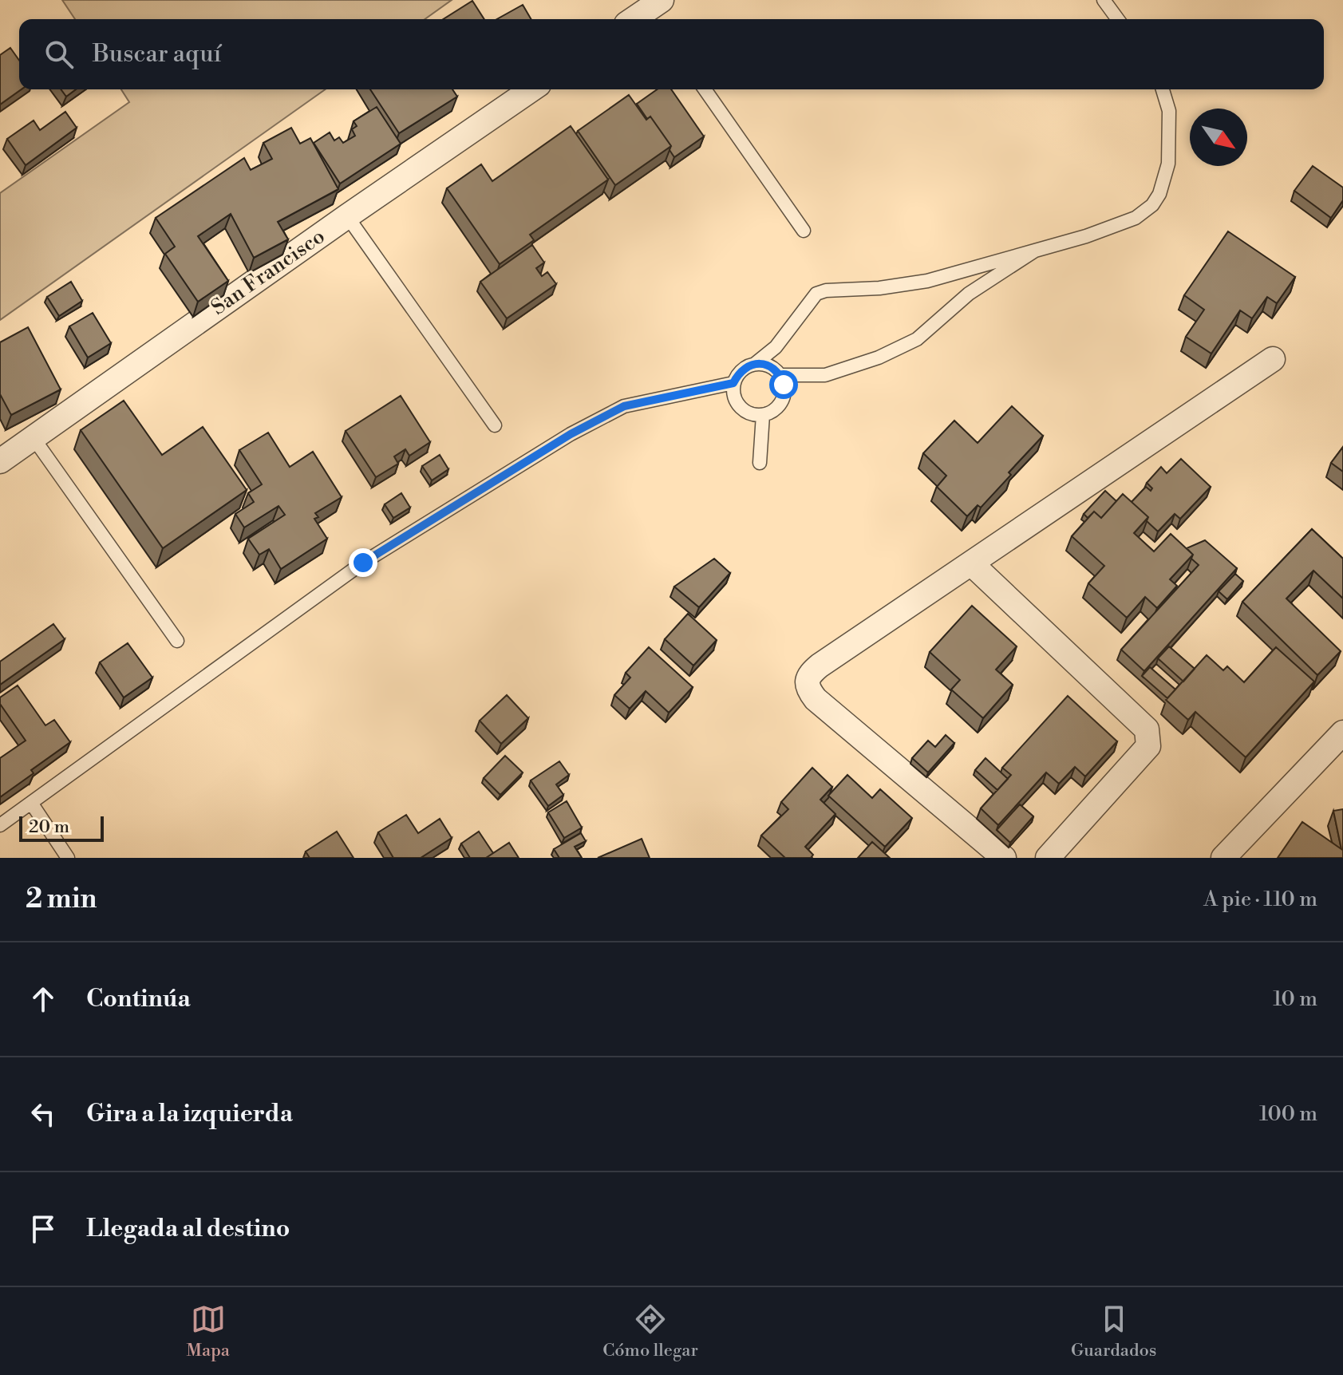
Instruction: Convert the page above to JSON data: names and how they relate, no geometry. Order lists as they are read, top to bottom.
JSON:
{
  "streets": {
    "street": ["San Francisco"]
  },
  "scale_bar": "20 m",
  "north": "bottom right",
  "page": {
    "search": "Buscar aquí",
    "scale": "20 m",
    "heading": ["2 min", "A pie · 110 m"],
    "list": [
      ["Continúa", "10 m"],
      ["Gira a la izquierda", "100 m"],
      "Llegada al destino"
    ],
    "nav": ["Mapa", "Cómo llegar", "Guardados"]
  }
}
